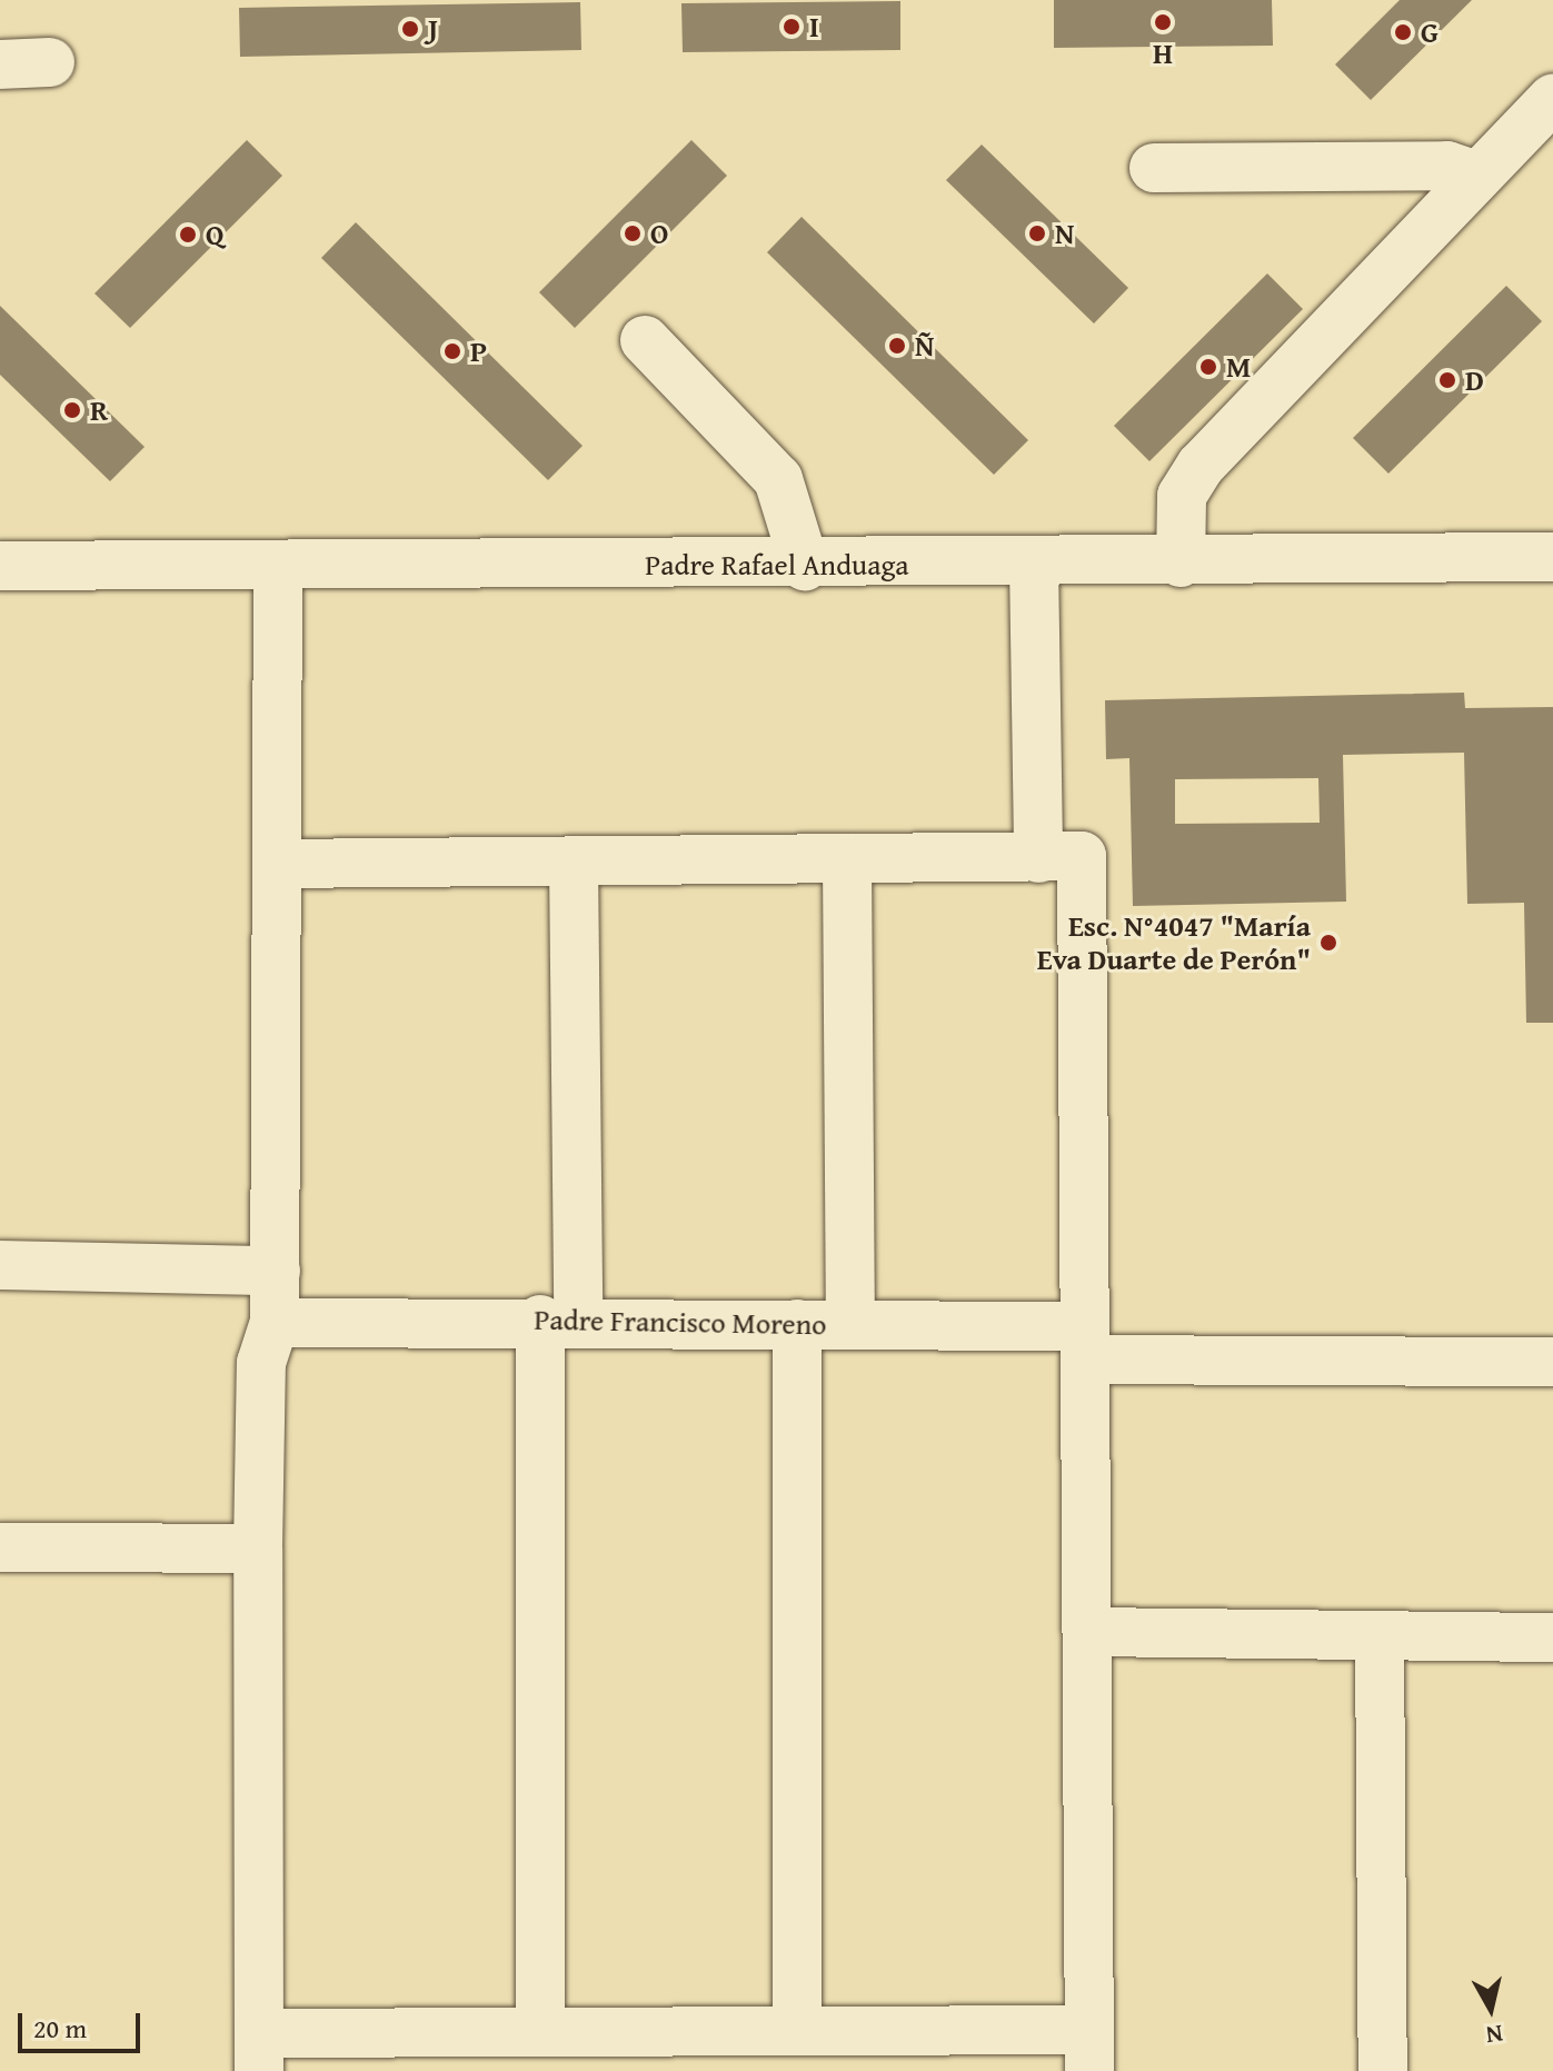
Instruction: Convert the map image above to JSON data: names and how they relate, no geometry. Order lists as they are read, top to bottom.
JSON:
{
  "streets": {
    "street": ["Padre Rafael Anduaga", "Padre Francisco Moreno"]
  },
  "places": [
    "H",
    "I",
    "J",
    "G",
    "O",
    "N",
    "Q",
    "Ñ",
    "P",
    "M",
    "D",
    "R",
    "Esc. N°4047 \"María Eva Duarte de Perón\""
  ],
  "scale_bar": "20 m",
  "north": "bottom"
}
